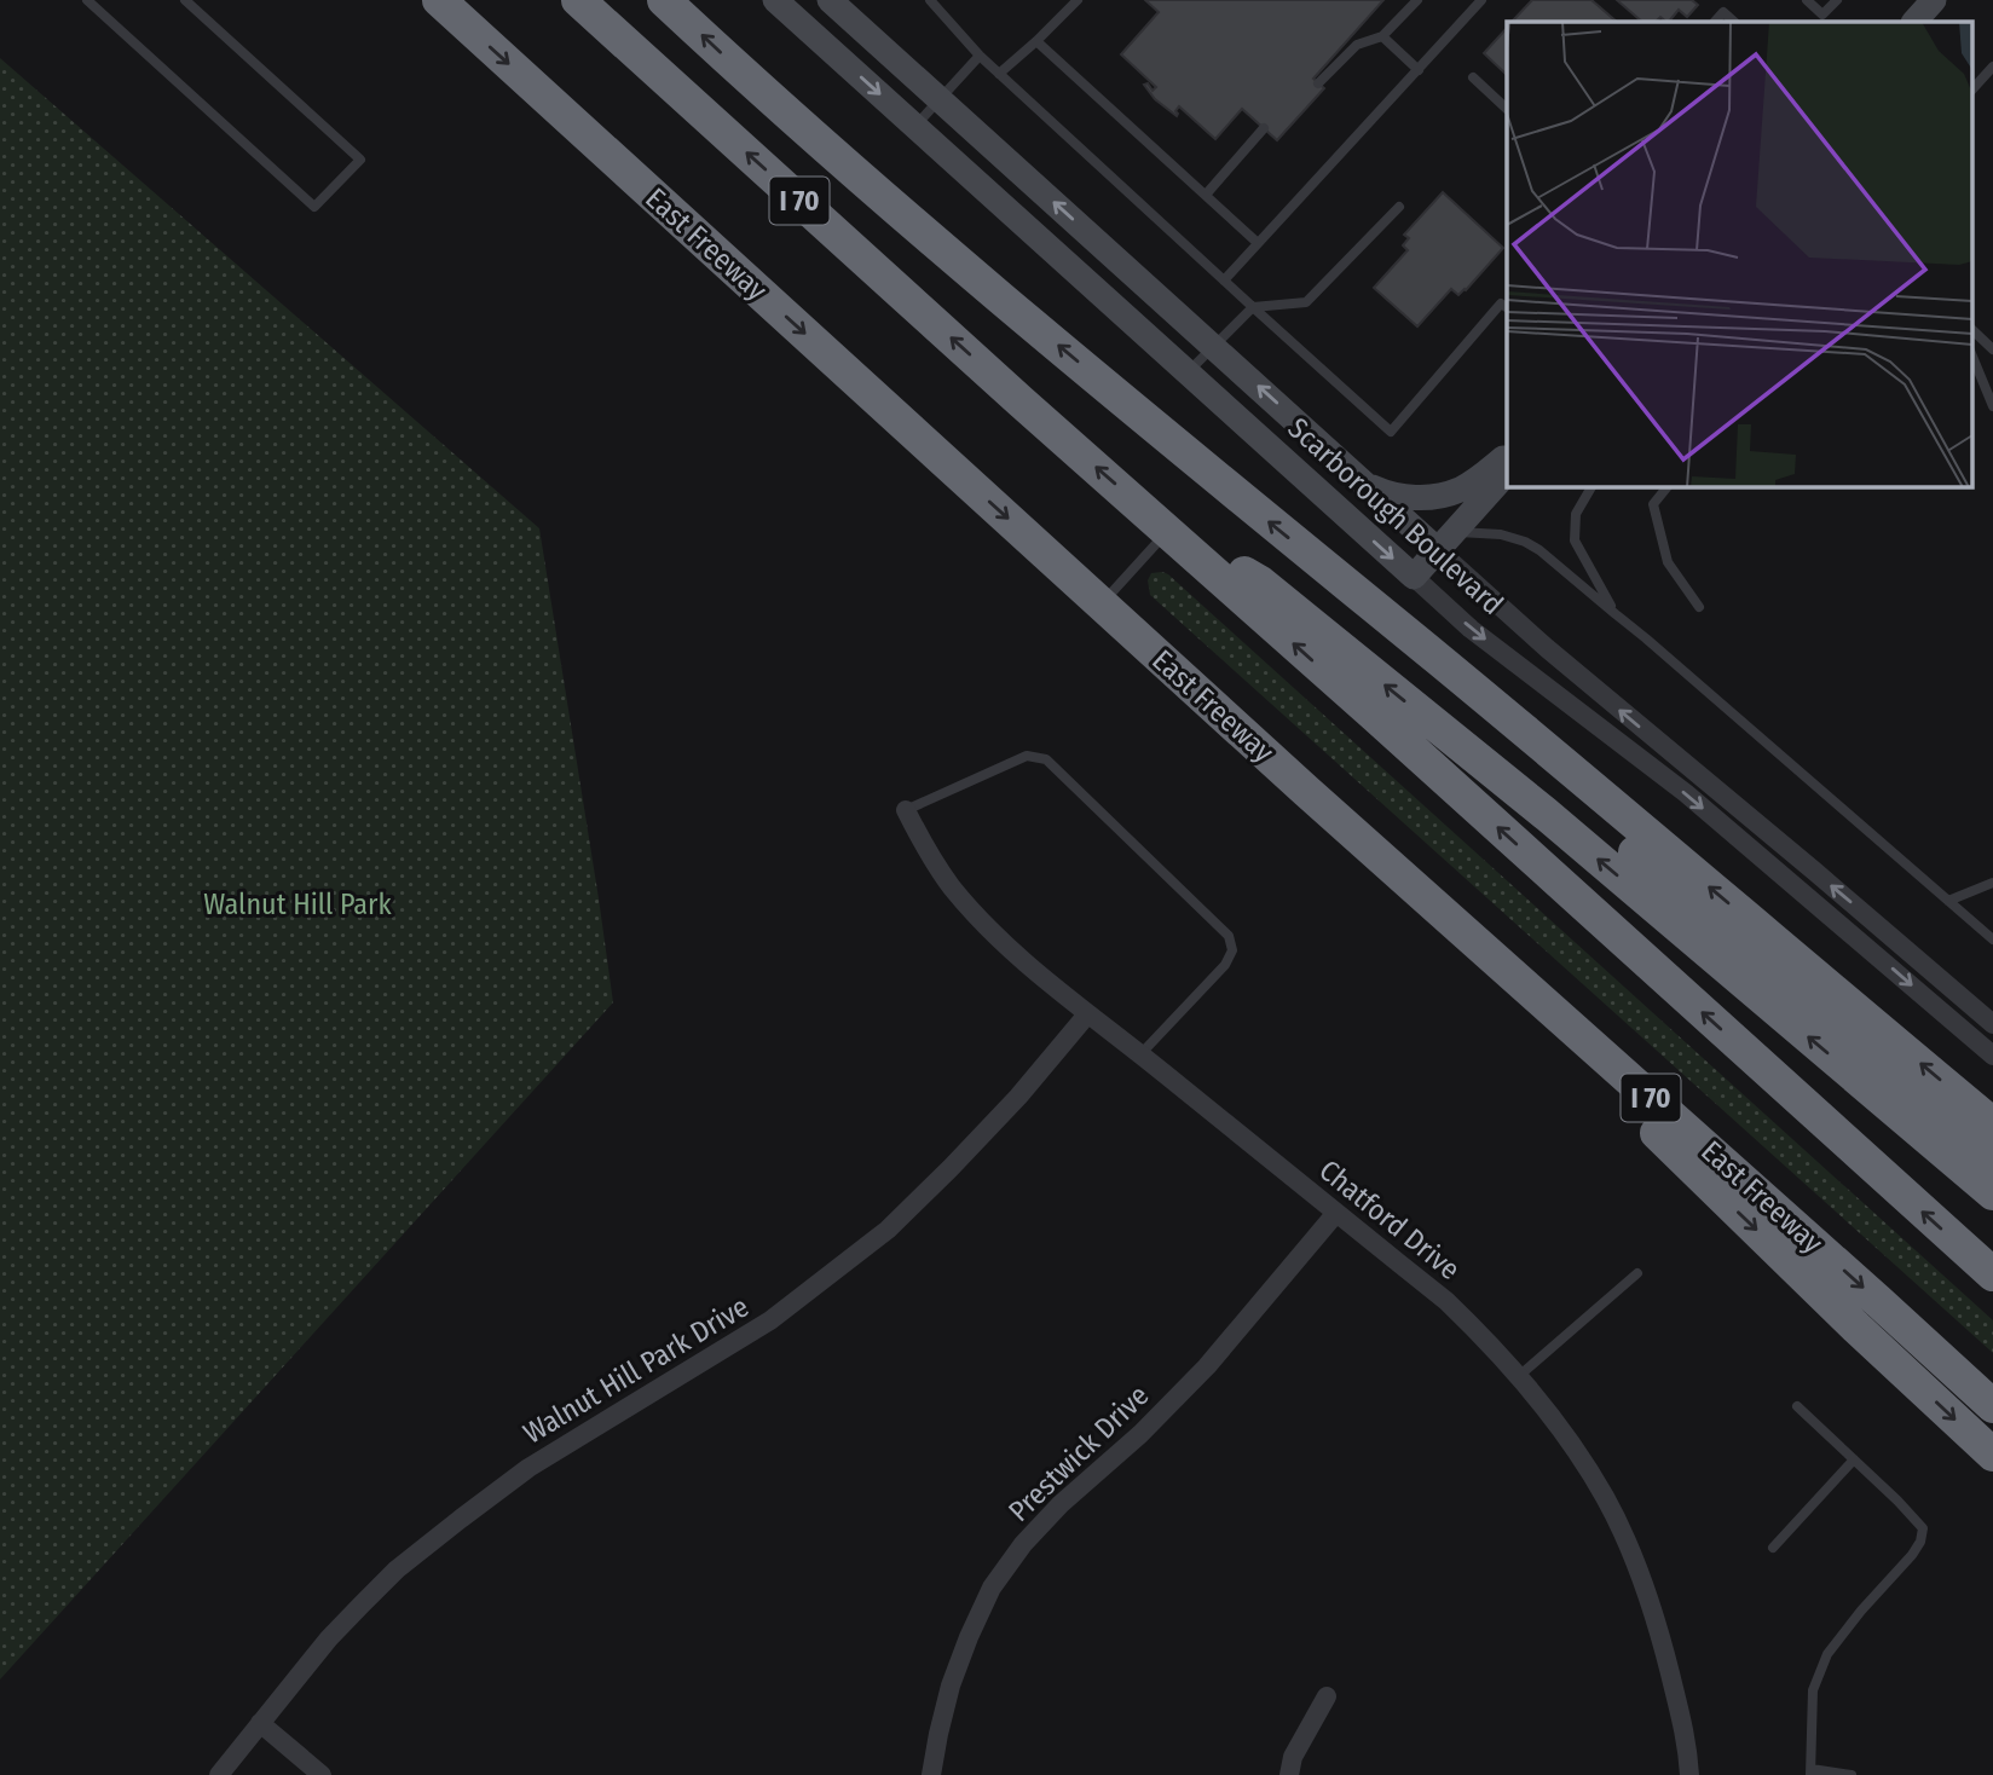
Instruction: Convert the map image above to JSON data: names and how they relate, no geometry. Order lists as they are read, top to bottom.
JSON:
{
  "streets": {
    "highway": ["I 70", "East Freeway"],
    "street": [
      "Scarborough Boulevard",
      "Chatford Drive",
      "Walnut Hill Park Drive",
      "Prestwick Drive"
    ]
  },
  "crossings": [
    ["Chatford Drive", "Walnut Hill Park Drive"],
    ["Chatford Drive", "Prestwick Drive"]
  ],
  "parks": ["Walnut Hill Park"]
}
